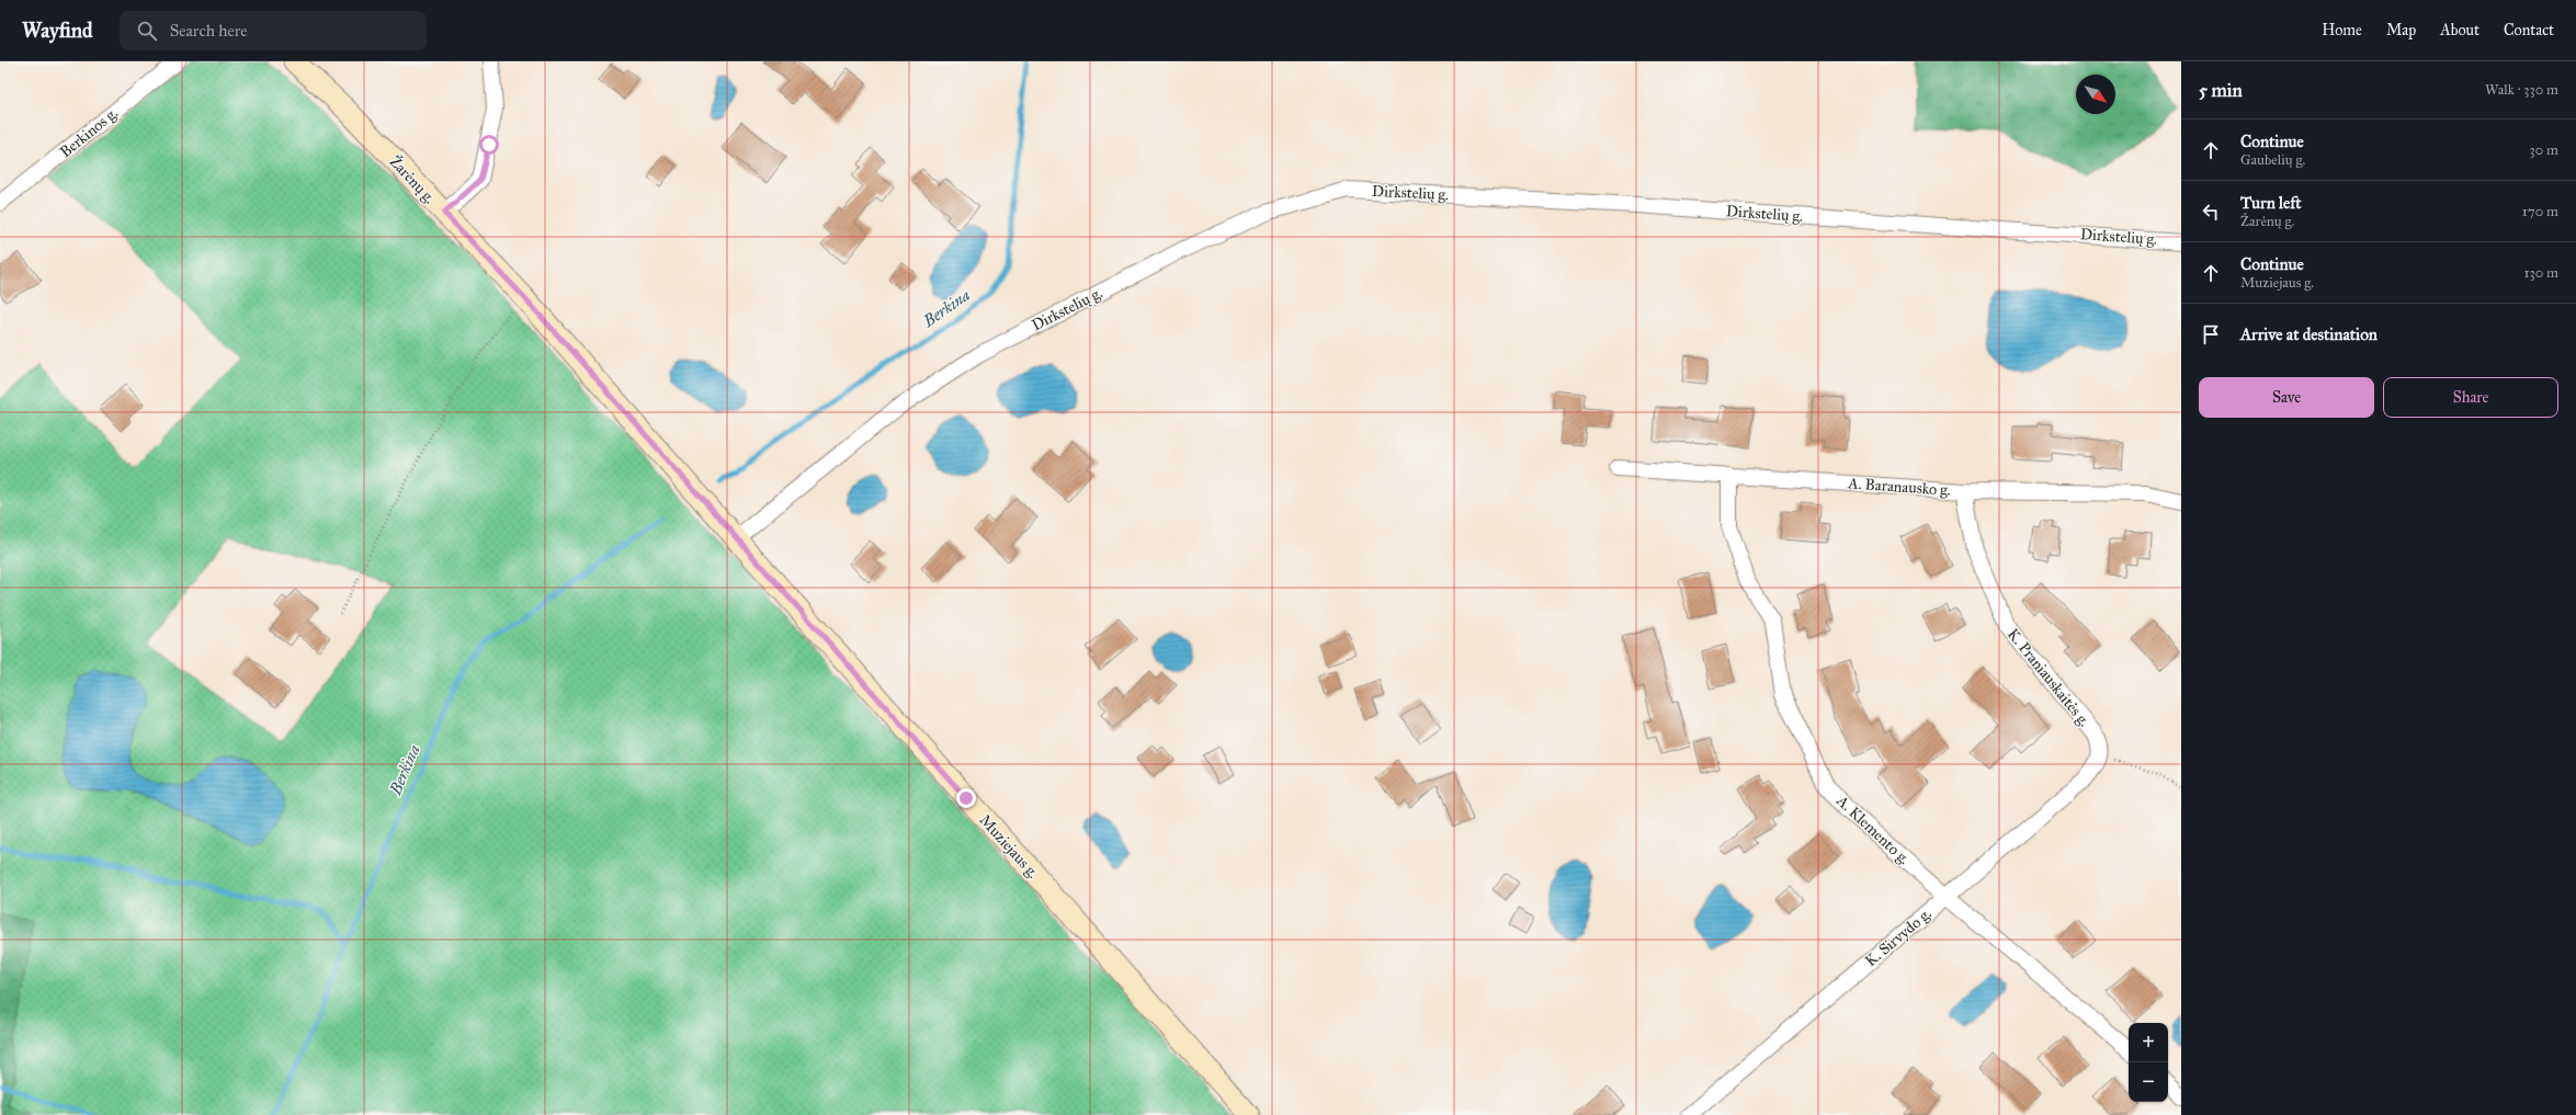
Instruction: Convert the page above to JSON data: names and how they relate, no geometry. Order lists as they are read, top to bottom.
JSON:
{
  "streets": {
    "main road": ["Žarėnų g.", "Muziejaus g."],
    "street": [
      "Berkinos g.",
      "Dirkstelių g.",
      "A. Baranausko g.",
      "K. Praniauskaitės g.",
      "A. Klemento g.",
      "K. Sirvydo g."
    ]
  },
  "crossings": [
    ["Žarėnų g.", "Dirkstelių g."],
    ["Žarėnų g.", "Muziejaus g."],
    ["Dirkstelių g.", "Muziejaus g."],
    ["A. Baranausko g.", "K. Praniauskaitės g."],
    ["A. Baranausko g.", "A. Klemento g."],
    ["K. Praniauskaitės g.", "K. Sirvydo g."],
    ["A. Klemento g.", "K. Sirvydo g."]
  ],
  "water": ["Berkina"],
  "north": "bottom right",
  "page": {
    "header": "Wayfind",
    "search": "Search here",
    "nav": [
      "Home",
      "Map",
      "About",
      "Contact"
    ],
    "heading": ["5 min", "Walk · 330 m"],
    "list": [
      ["Continue", "Gaubelių g.", "30 m"],
      ["Turn left", "Žarėnų g.", "170 m"],
      ["Continue", "Muziejaus g.", "130 m"],
      "Arrive at destination"
    ],
    "buttons": ["Save", "Share"],
    "map_buttons": ["+", "−"]
  }
}
